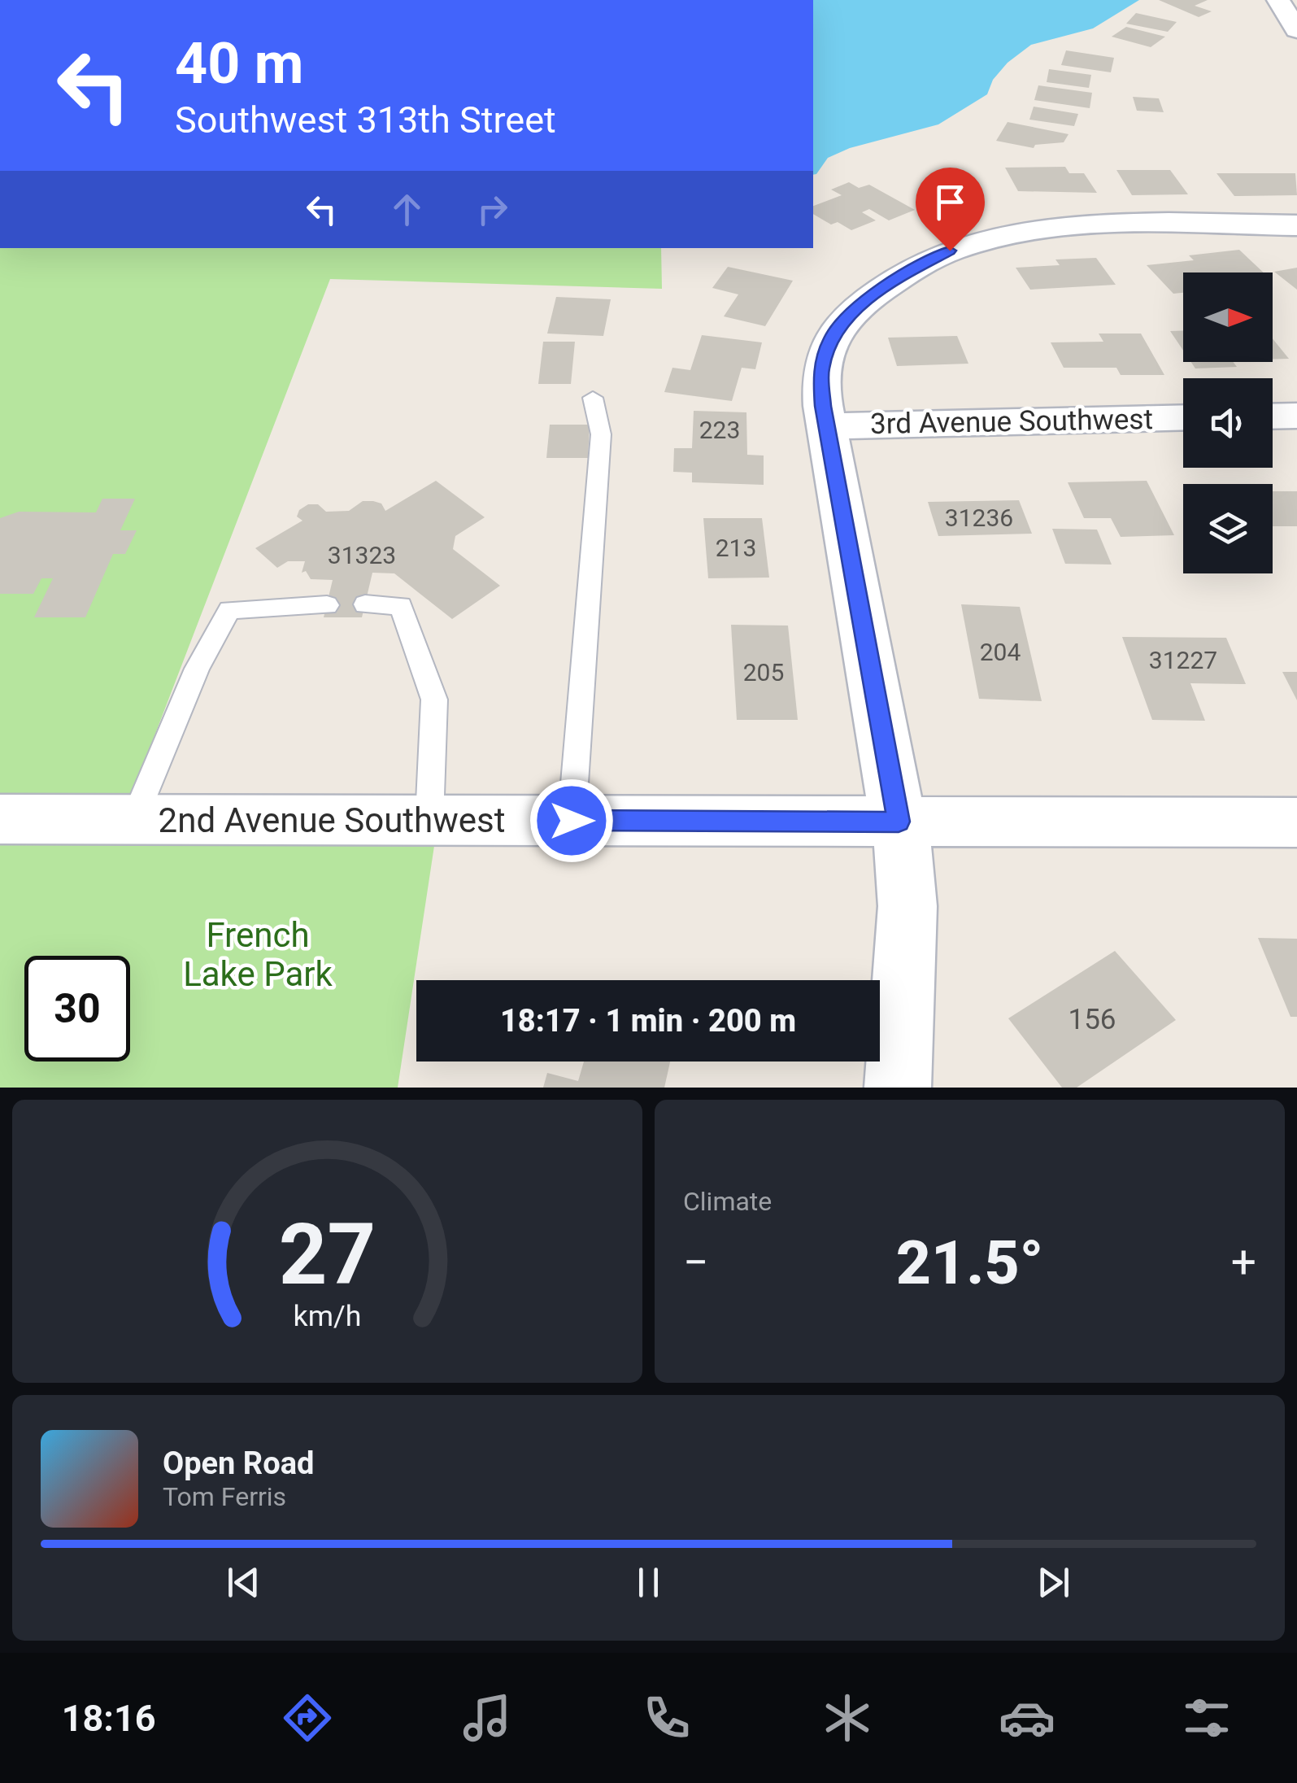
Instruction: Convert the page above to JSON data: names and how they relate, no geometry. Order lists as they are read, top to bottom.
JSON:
{
  "streets": {
    "street": ["3rd Avenue Southwest", "2nd Avenue Southwest"]
  },
  "parks": ["French Lake Park"],
  "house_numbers": [
    "223",
    "31236",
    "213",
    "31323",
    "204",
    "31227",
    "205",
    "156"
  ],
  "north": "right",
  "page": {
    "turn": ["40 m", "Southwest 313th Street"],
    "limit": "30",
    "trip": "18:17 · 1 min · 200 m",
    "tile": "Climate",
    "heat": ["−", "21.5°", "+"],
    "song": ["Open Road", "Tom Ferris"],
    "tabs": "18:16",
    "gauge": ["27", "km/h"]
  }
}
